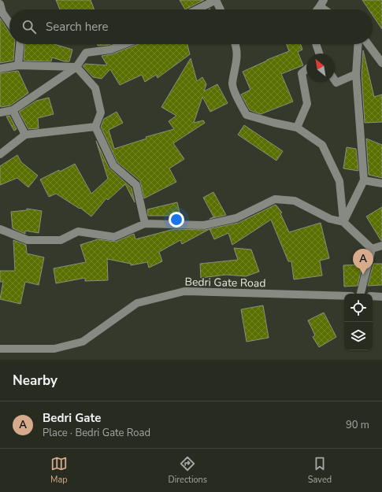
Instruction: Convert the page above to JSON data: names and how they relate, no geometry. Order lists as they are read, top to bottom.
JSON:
{
  "streets": {
    "street": ["Bedri Gate Road"]
  },
  "north": "top left",
  "page": {
    "search": "Search here",
    "pins": "A",
    "heading": "Nearby",
    "list": [
      {
        "mark": "A",
        "name": "Bedri Gate",
        "note": "Place · Bedri Gate Road",
        "value": "90 m"
      }
    ],
    "nav": ["Map", "Directions", "Saved"]
  }
}
